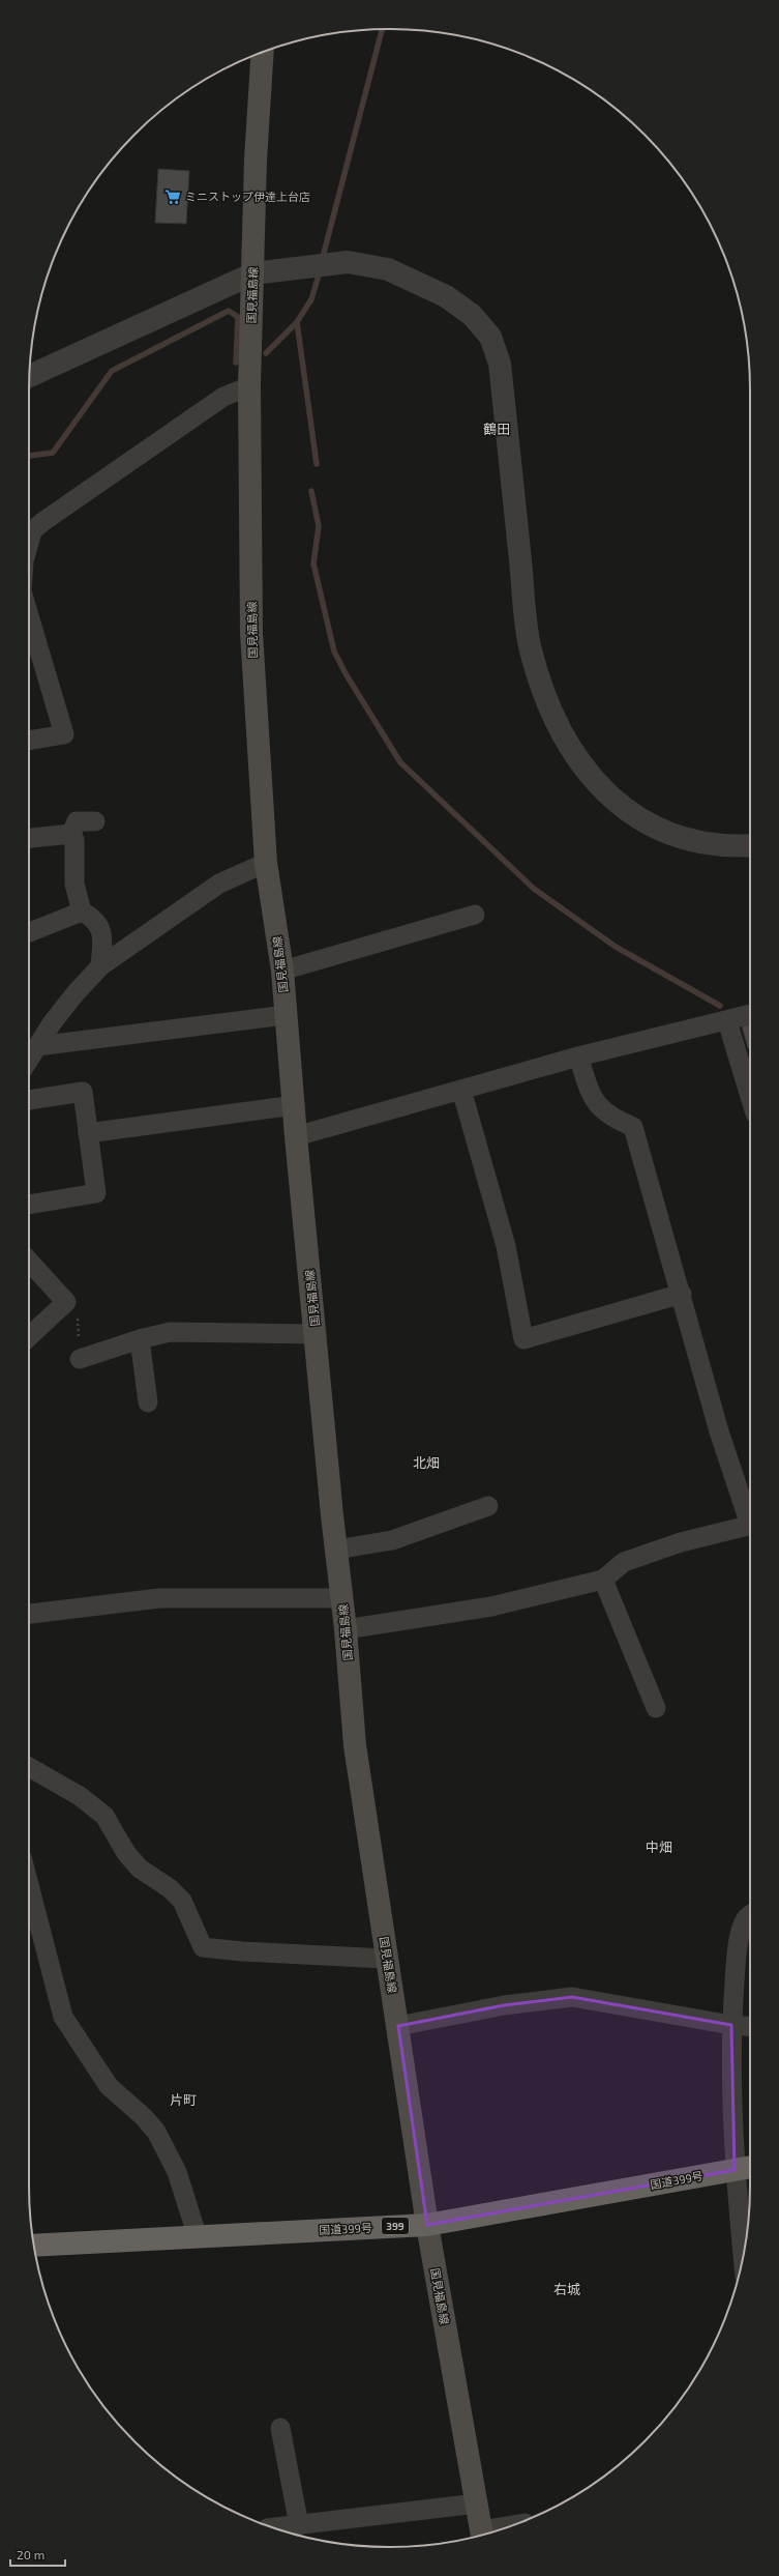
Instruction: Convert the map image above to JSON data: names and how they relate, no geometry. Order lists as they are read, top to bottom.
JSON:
{
  "streets": {
    "highway": ["国道399号", "399"],
    "main road": ["国見福島線"]
  },
  "crossings": [
    ["国見福島線", "国道399号"]
  ],
  "districts": [
    "鶴田",
    "北畑",
    "中畑",
    "片町",
    "右城"
  ],
  "places": {
    "supermarket": ["ミニストップ伊達上台店"]
  },
  "scale_bar": "20 m"
}
